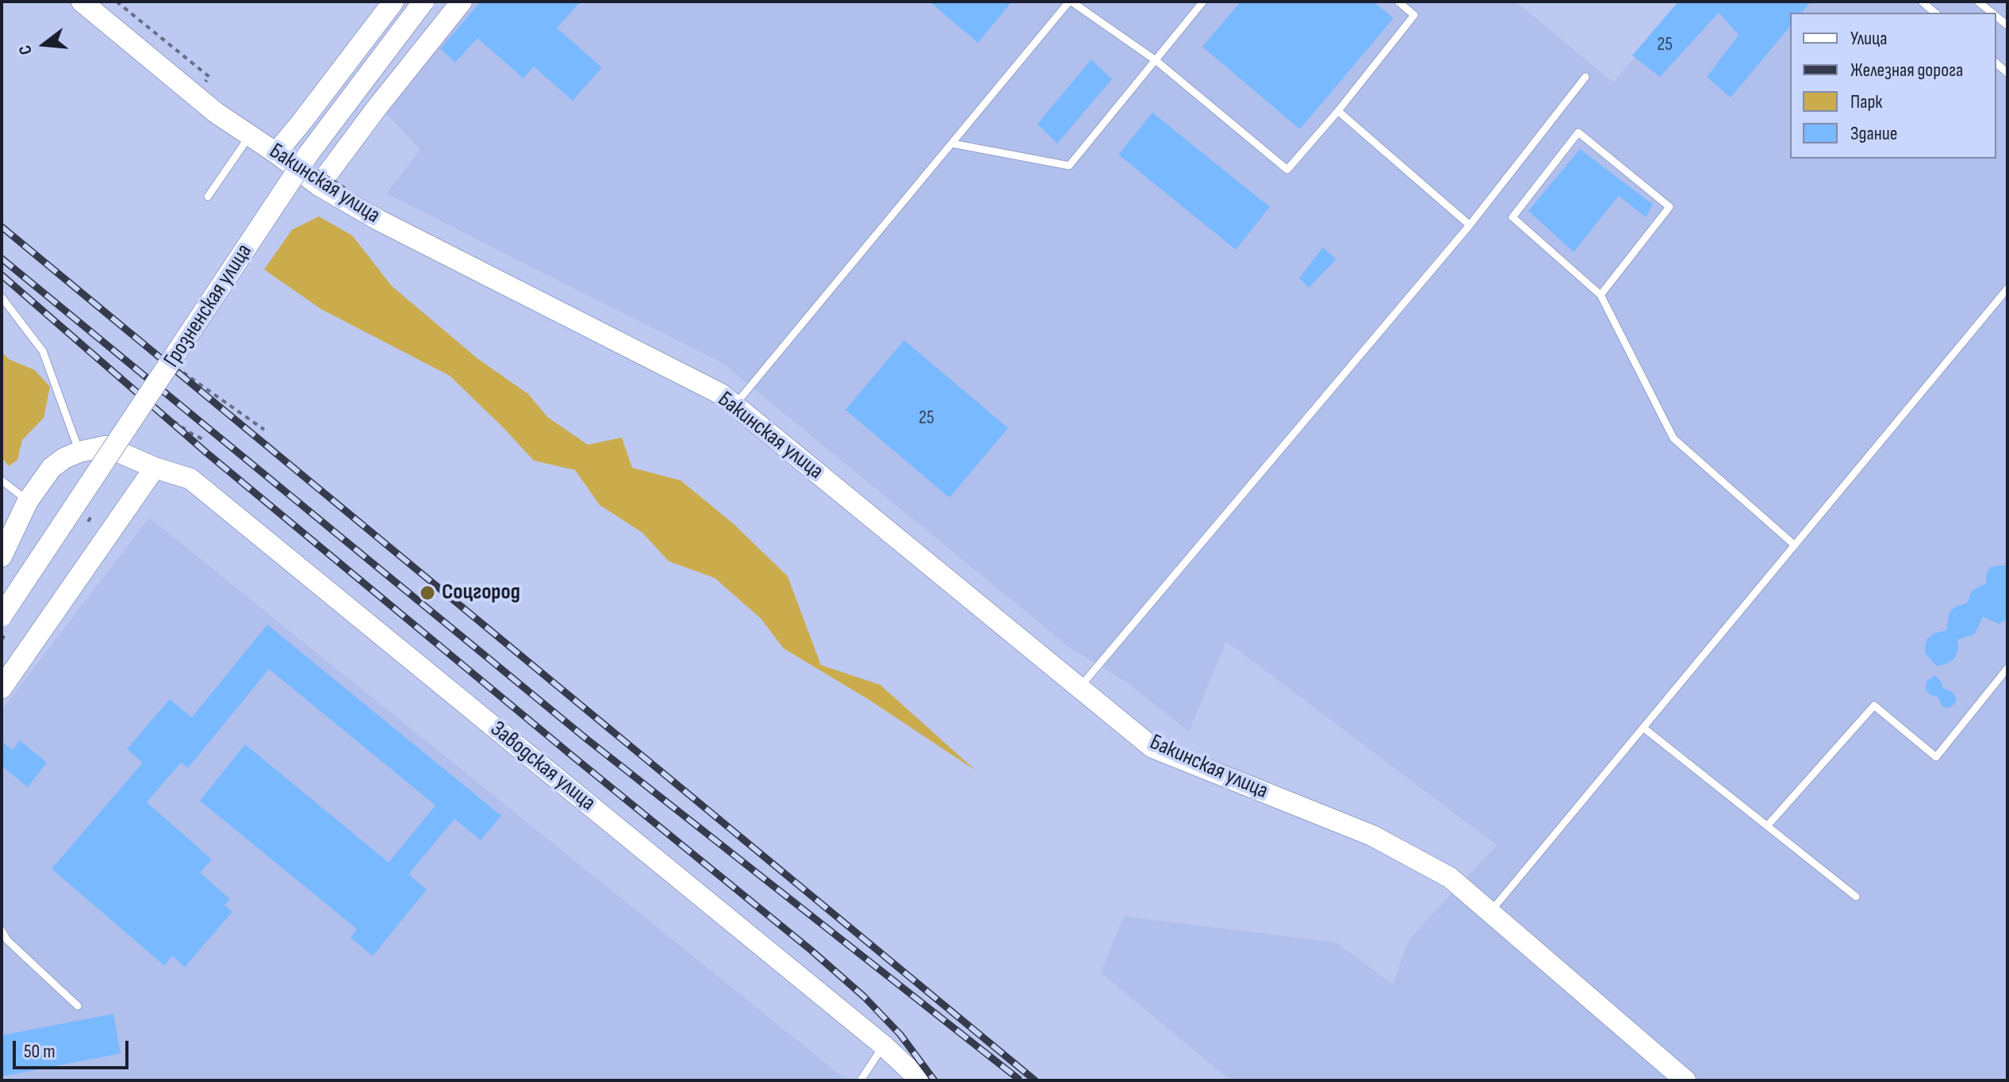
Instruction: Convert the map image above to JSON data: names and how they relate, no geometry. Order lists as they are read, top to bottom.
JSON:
{
  "streets": {
    "street": ["Бакинская улица", "Грозненская улица", "Заводская улица"]
  },
  "places": ["Соцгород"],
  "house_numbers": ["25", "25"],
  "legend": [
    "Улица",
    "Железная дорога",
    "Парк",
    "Здание"
  ],
  "scale_bar": "50 m",
  "north": "left"
}
